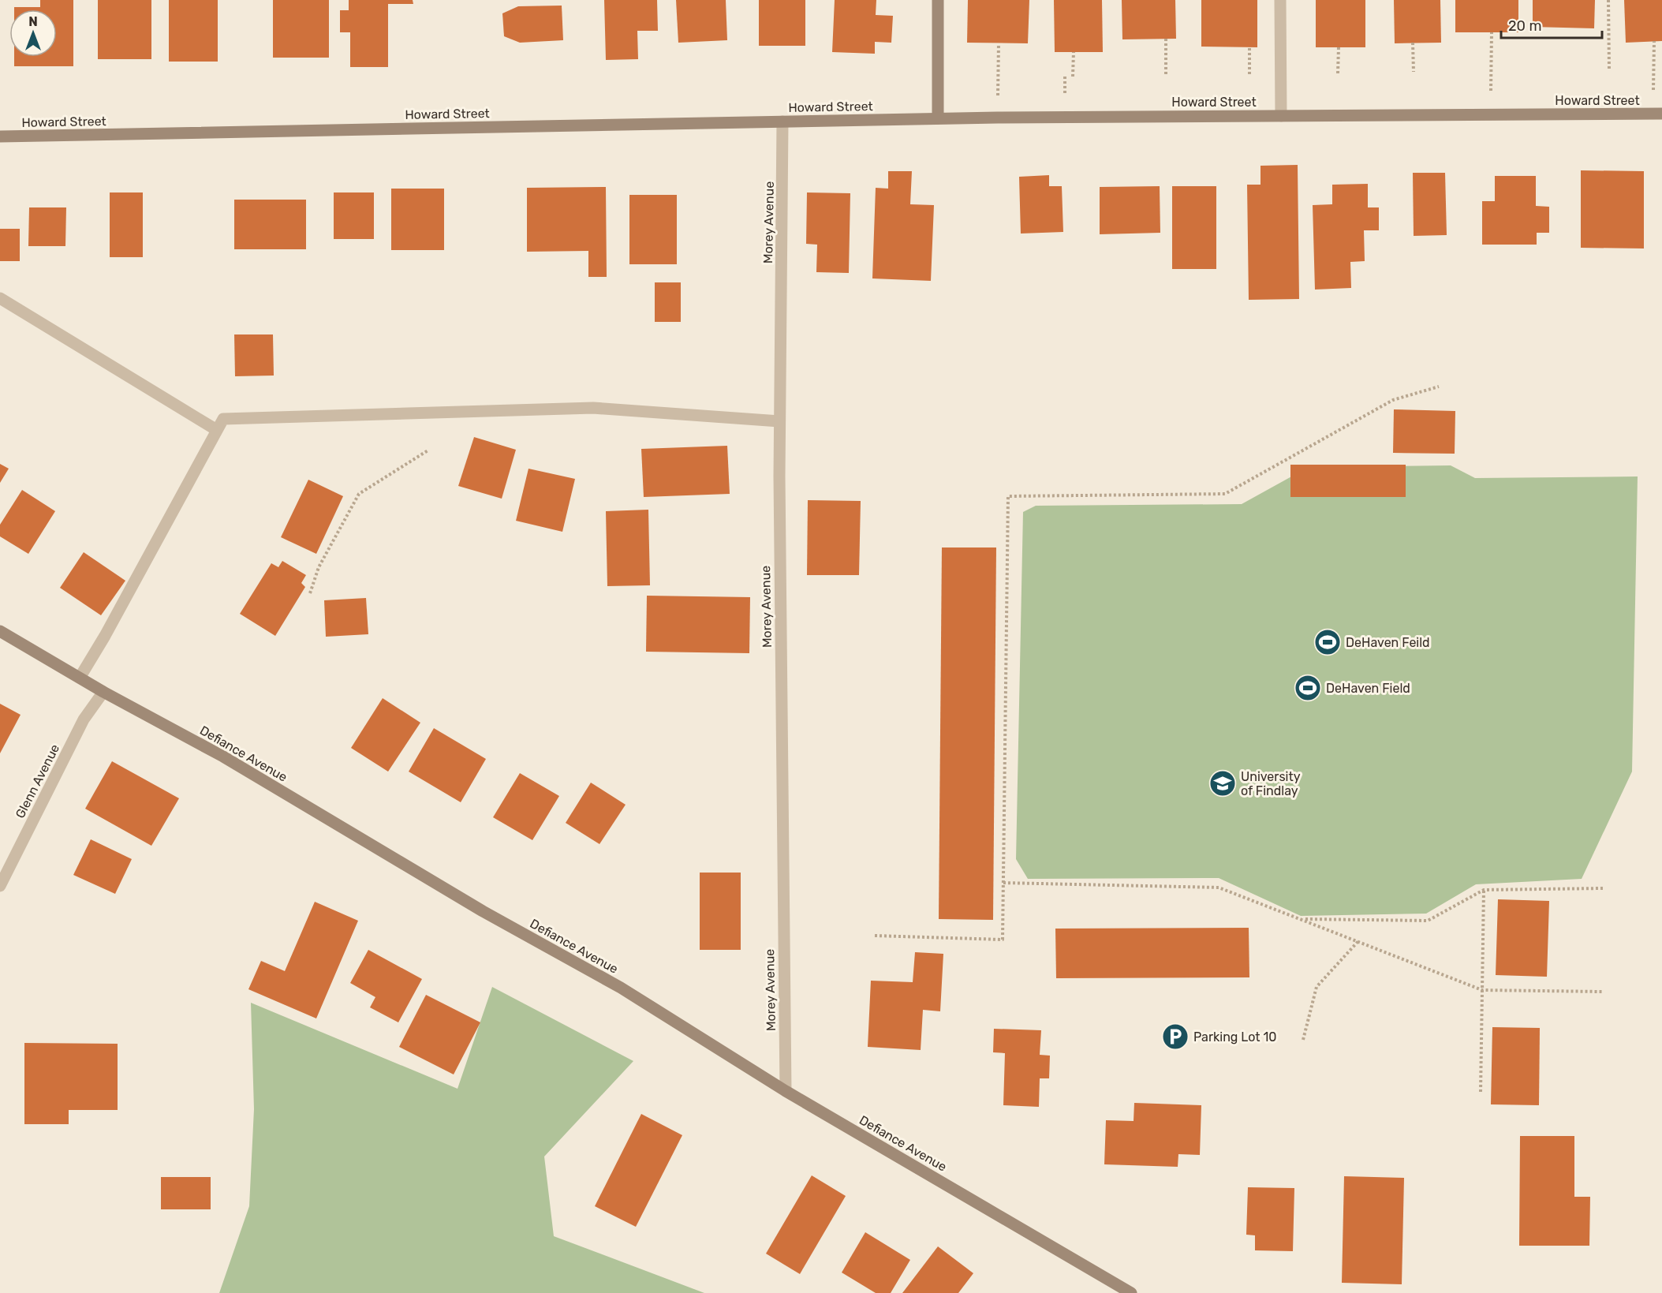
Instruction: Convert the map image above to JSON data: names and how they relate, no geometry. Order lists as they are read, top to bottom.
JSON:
{
  "streets": {
    "street": [
      "Howard Street",
      "Morey Avenue",
      "Defiance Avenue",
      "Glenn Avenue"
    ]
  },
  "crossings": [
    ["Howard Street", "Morey Avenue"],
    ["Morey Avenue", "Defiance Avenue"],
    ["Defiance Avenue", "Glenn Avenue"]
  ],
  "places": {
    "sports": ["DeHaven Feild", "DeHaven Field"],
    "school or university": ["University of Findlay"],
    "parking": ["Parking Lot 10"]
  },
  "scale_bar": "20 m",
  "north": "top"
}
